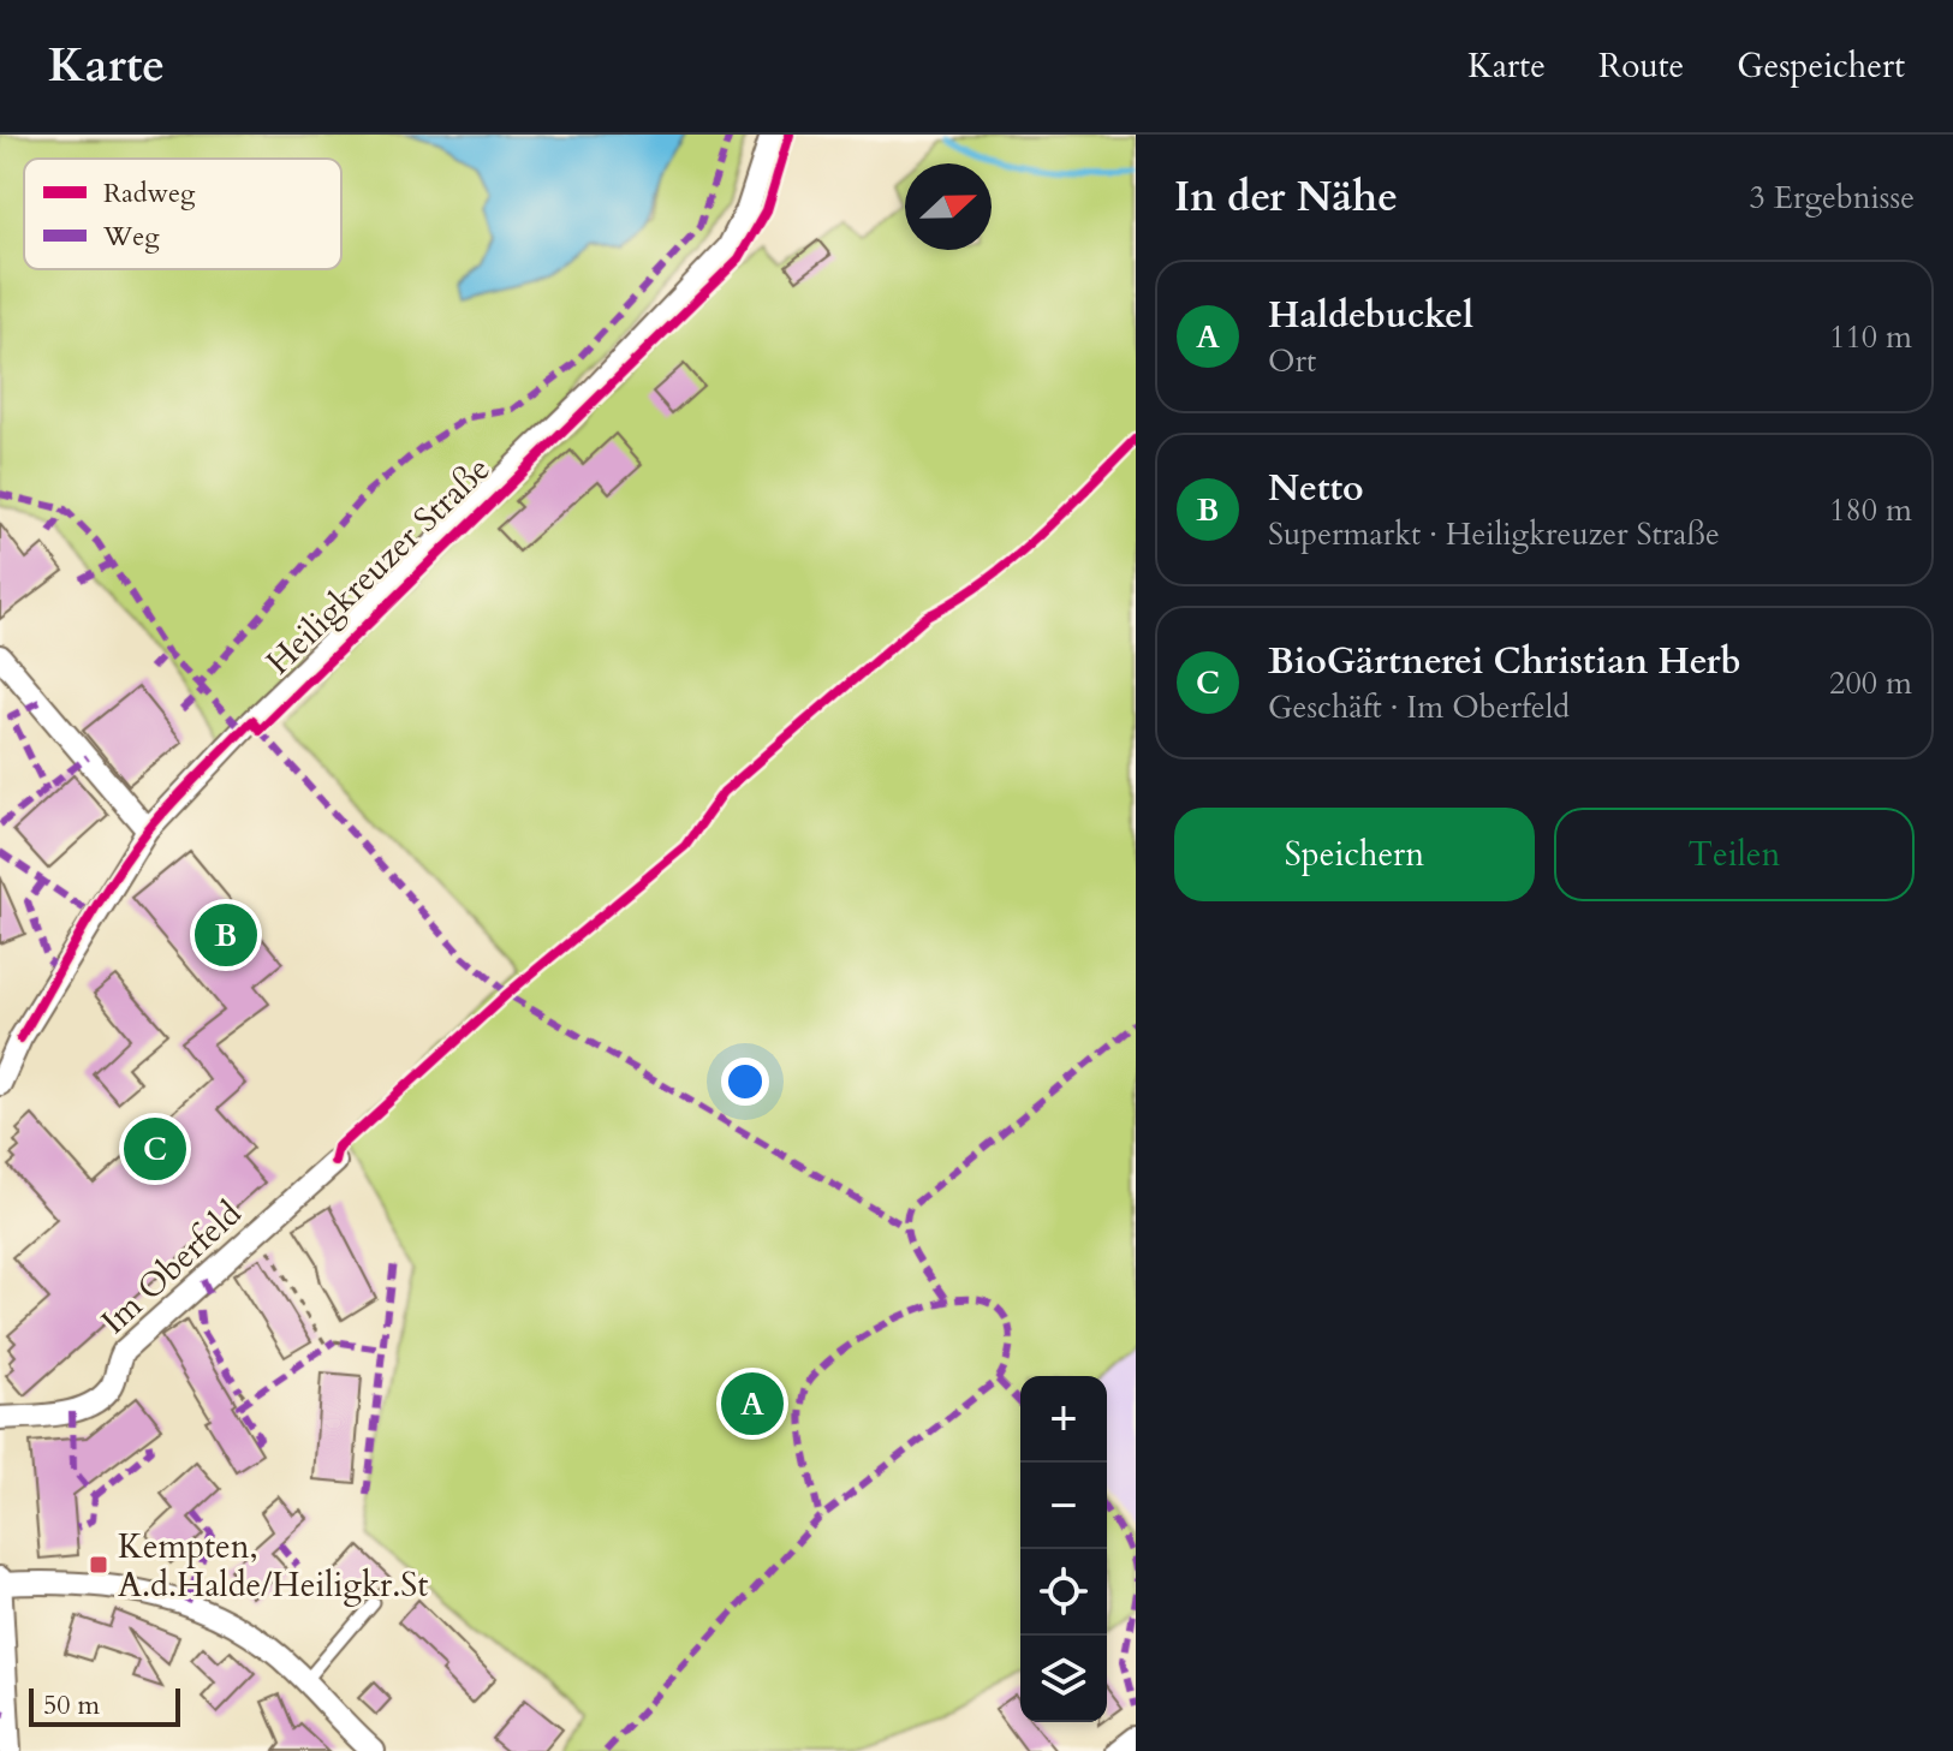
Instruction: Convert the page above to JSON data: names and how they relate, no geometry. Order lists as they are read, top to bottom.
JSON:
{
  "streets": {
    "street": ["Heiligkreuzer Straße", "Im Oberfeld"]
  },
  "places": {
    "transit": ["Kempten, A.d.Halde/Heiligkr.St"]
  },
  "legend": ["Radweg", "Weg"],
  "scale_bar": "50 m",
  "north": "right",
  "page": {
    "header": "Karte",
    "nav": ["Karte", "Route", "Gespeichert"],
    "heading": ["In der Nähe", "3 Ergebnisse"],
    "list": [
      {
        "mark": "A",
        "name": "Haldebuckel",
        "note": "Ort",
        "value": "110 m"
      },
      {
        "mark": "B",
        "name": "Netto",
        "note": "Supermarkt · Heiligkreuzer Straße",
        "value": "180 m"
      },
      {
        "mark": "C",
        "name": "BioGärtnerei Christian Herb",
        "note": "Geschäft · Im Oberfeld",
        "value": "200 m"
      }
    ],
    "buttons": ["Speichern", "Teilen"],
    "pins": ["B", "C", "A"],
    "map_buttons": ["+", "−"],
    "scale": "50 m"
  }
}
